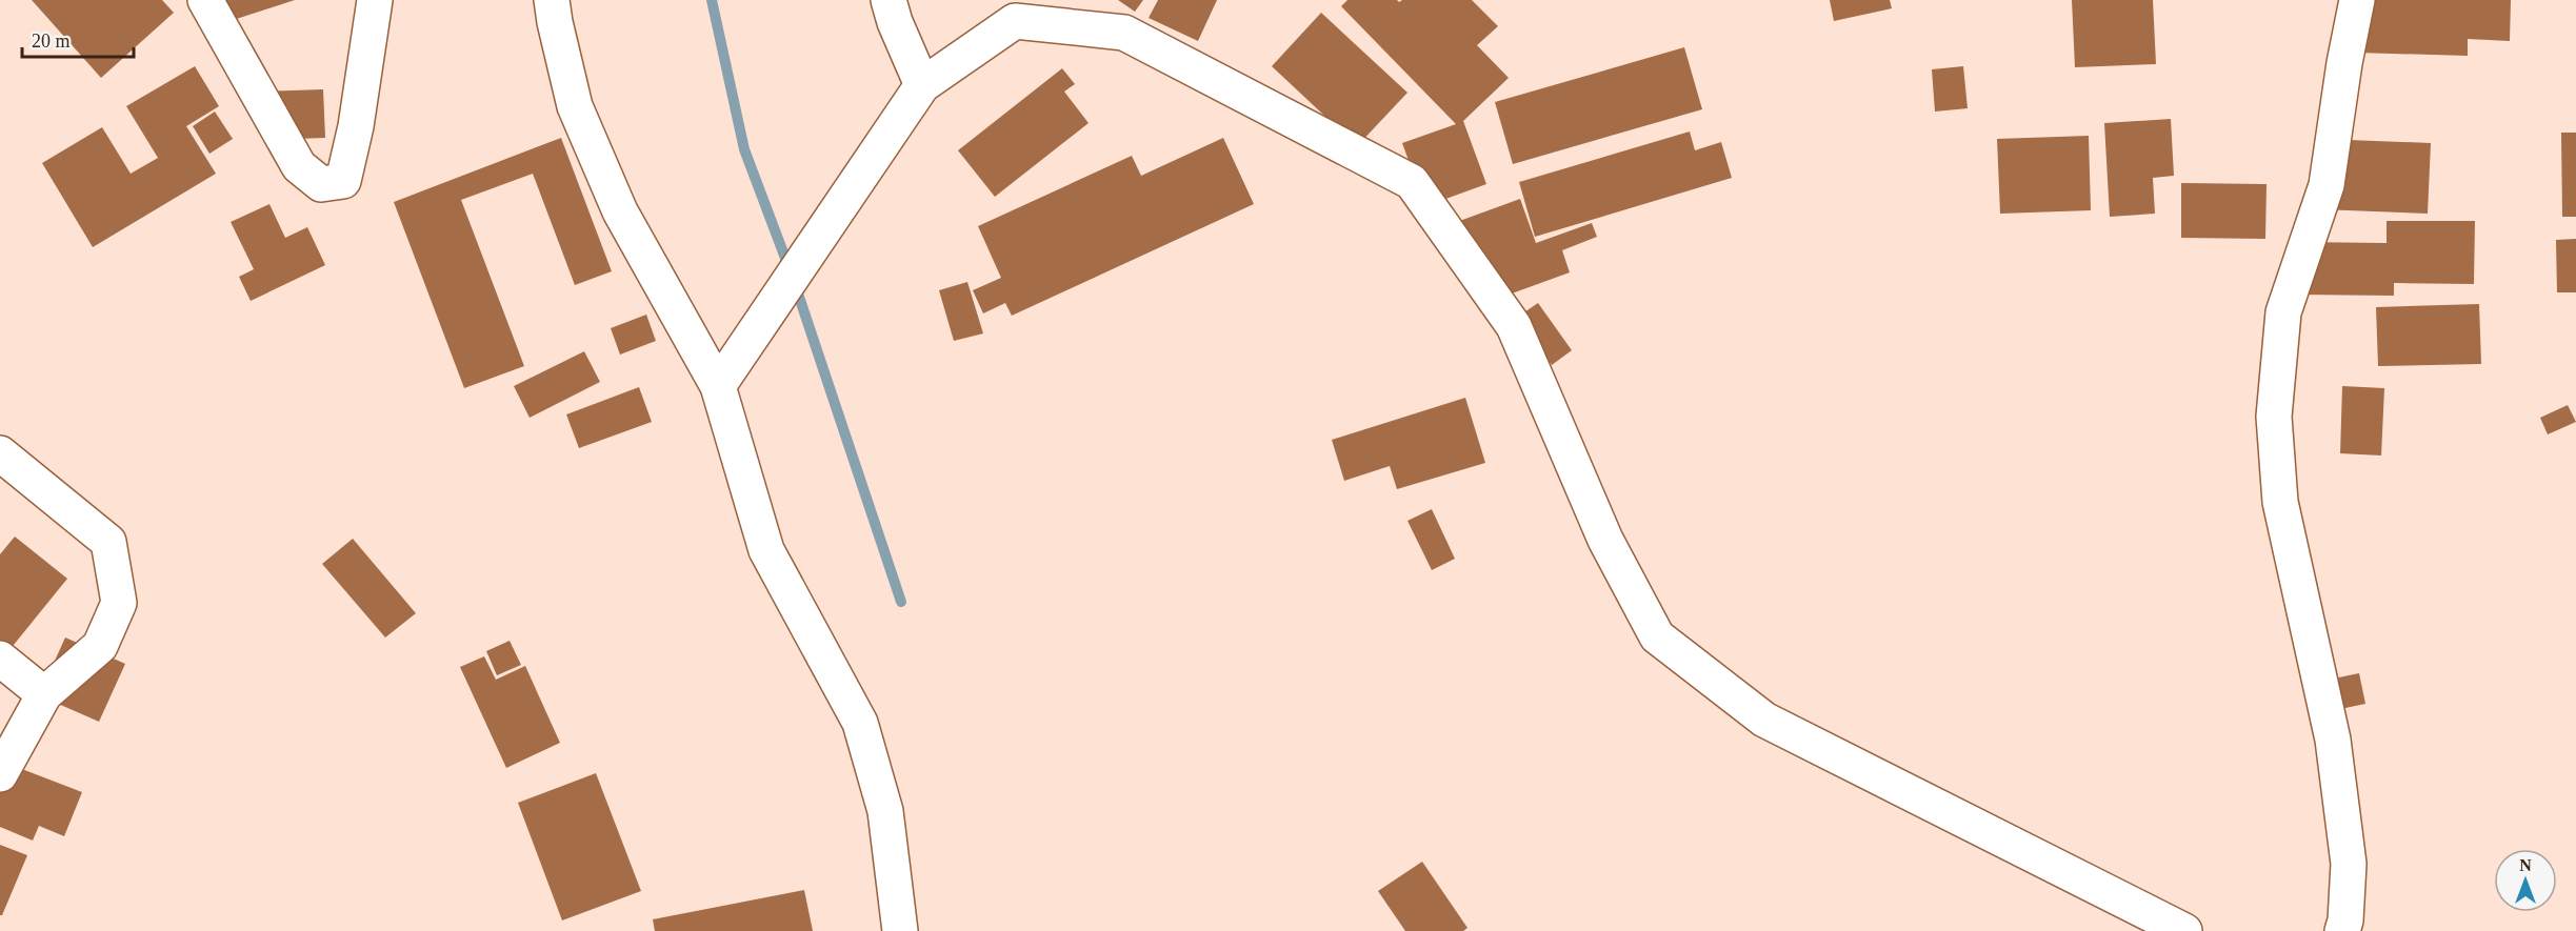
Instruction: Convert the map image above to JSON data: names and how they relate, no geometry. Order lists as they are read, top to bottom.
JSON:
{
  "scale_bar": "20 m",
  "north": "top"
}
